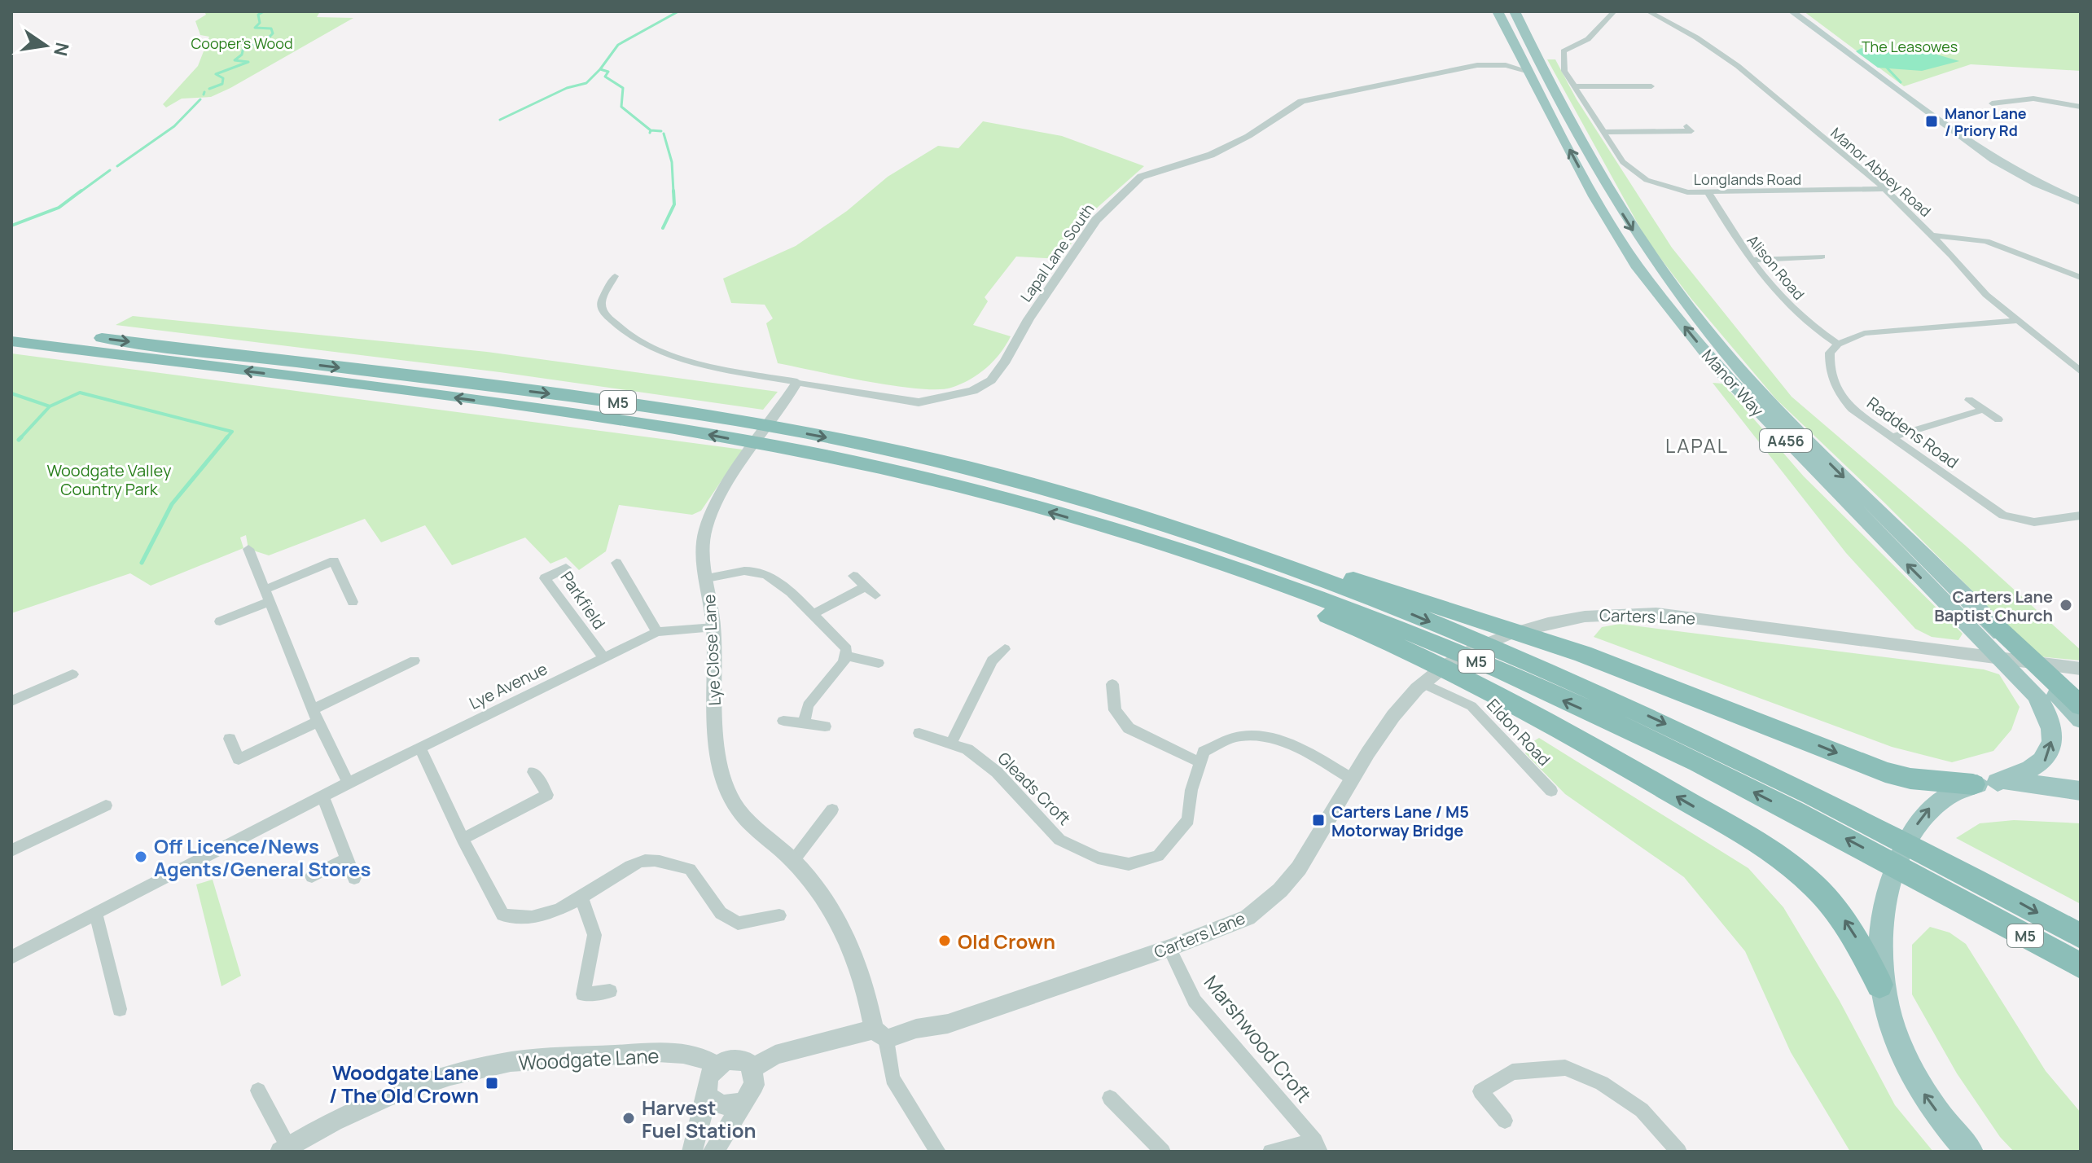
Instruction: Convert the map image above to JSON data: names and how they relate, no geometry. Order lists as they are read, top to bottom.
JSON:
{
  "streets": {
    "highway": ["Manor Way", "M5", "A456"],
    "street": [
      "Manor Abbey Road",
      "Longlands Road",
      "Lapal Lane South",
      "Alison Road",
      "Raddens Road",
      "Parkfield",
      "Carters Lane",
      "Lye Close Lane",
      "Lye Avenue",
      "Eldon Road",
      "Gleads Croft",
      "Marshwood Croft",
      "Woodgate Lane"
    ]
  },
  "crossings": [
    ["Manor Abbey Road", "Longlands Road"],
    ["Longlands Road", "Alison Road"],
    ["Lapal Lane South", "Manor Way"],
    ["Lapal Lane South", "Lye Close Lane"],
    ["Alison Road", "Raddens Road"],
    ["Parkfield", "Lye Avenue"],
    ["Carters Lane", "Lye Close Lane"],
    ["Carters Lane", "Eldon Road"],
    ["Carters Lane", "Marshwood Croft"],
    ["Carters Lane", "Woodgate Lane"],
    ["Lye Close Lane", "Lye Avenue"]
  ],
  "districts": ["LAPAL"],
  "parks": ["Cooper's Wood", "The Leasowes", "Woodgate Valley Country Park"],
  "places": {
    "transit": ["Manor Lane / Priory Rd", "Carters Lane / M5 Motorway Bridge", "Woodgate Lane / The Old Crown"],
    "other": [
      "Carters Lane Baptist Church",
      "Off Licence/News Agents/General Stores",
      "Old Crown",
      "Harvest Fuel Station"
    ]
  },
  "north": "right"
}
